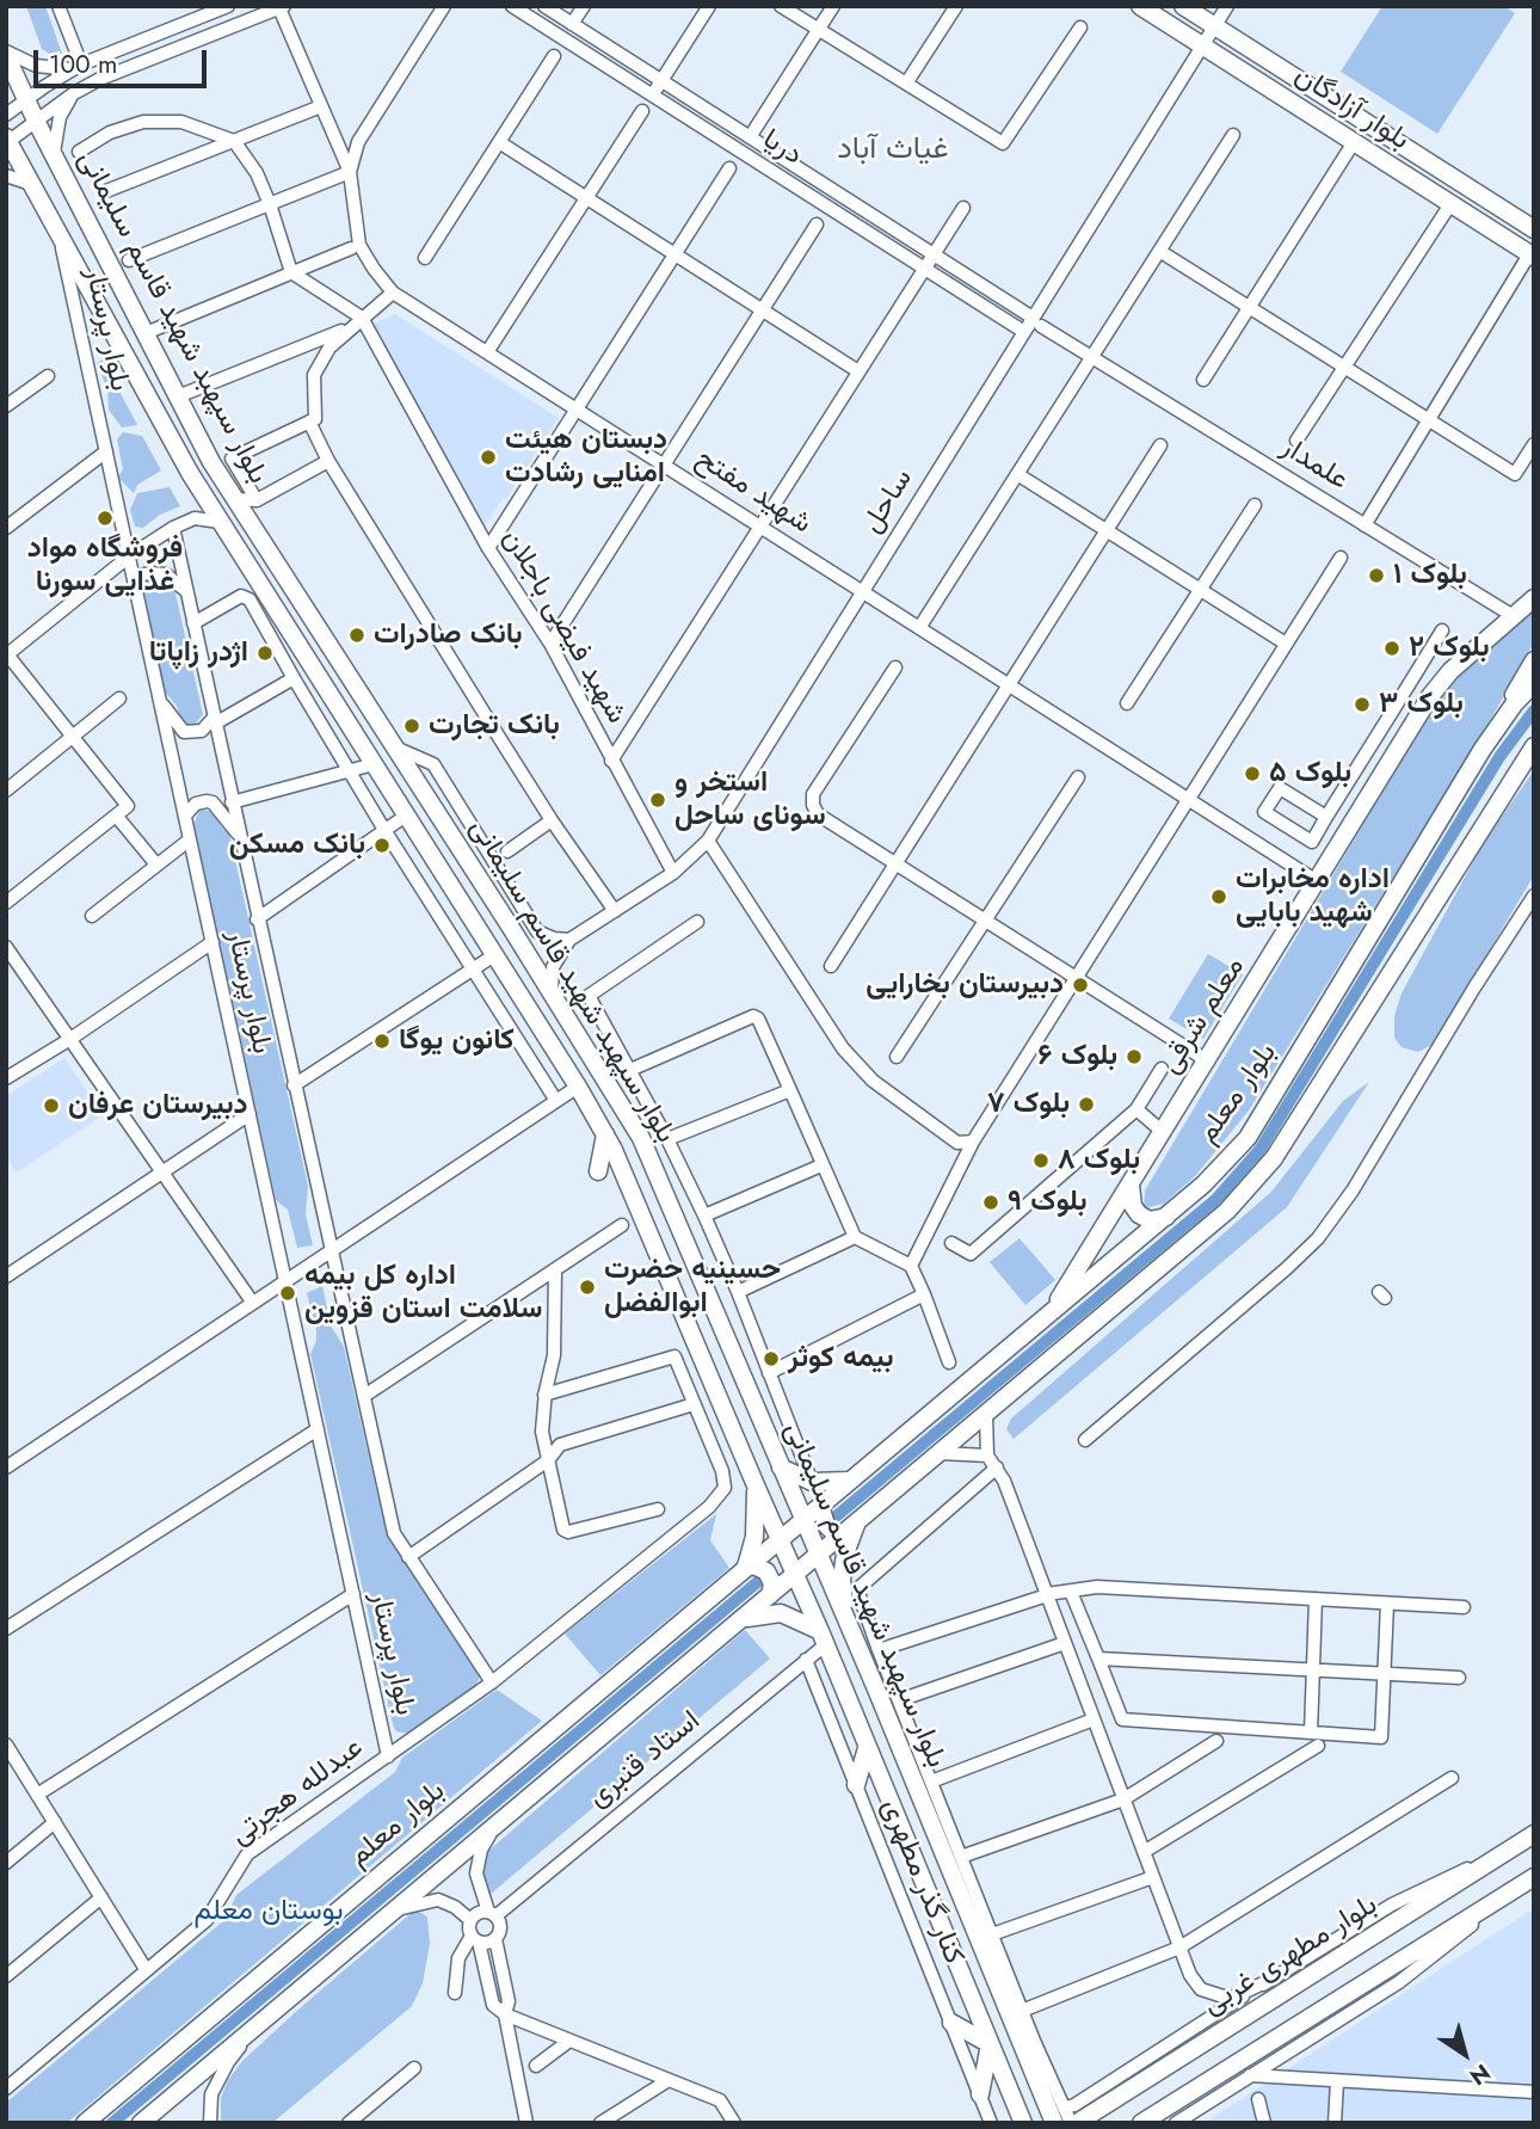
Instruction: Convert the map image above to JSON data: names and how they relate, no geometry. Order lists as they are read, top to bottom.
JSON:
{
  "streets": {
    "main road": [
      "بلوار آزادگان",
      "بلوار سپهبد شهید قاسم سلیمانی",
      "معلم شرقی",
      "بلوار معلم",
      "بلوار مطهری غربی"
    ],
    "street": [
      "دریا",
      "بلوار پرستار",
      "علمدار",
      "شهید مفتح",
      "ساحل",
      "شهید فیضی باجلان",
      "استاد قنبری",
      "عبدلله هجرتی",
      "کنار گذر مطهری"
    ]
  },
  "crossings": [
    ["بلوار آزادگان", "ساحل"],
    ["دریا", "علمدار"],
    ["دریا", "ساحل"],
    ["بلوار سپهبد شهید قاسم سلیمانی", "بلوار پرستار"],
    ["بلوار سپهبد شهید قاسم سلیمانی", "بلوار معلم"],
    ["بلوار سپهبد شهید قاسم سلیمانی", "استاد قنبری"],
    ["بلوار سپهبد شهید قاسم سلیمانی", "بلوار مطهری غربی"],
    ["بلوار پرستار", "عبدلله هجرتی"],
    ["علمدار", "ساحل"],
    ["علمدار", "معلم شرقی"],
    ["شهید مفتح", "ساحل"],
    ["شهید مفتح", "معلم شرقی"],
    ["ساحل", "شهید فیضی باجلان"],
    ["معلم شرقی", "بلوار معلم"],
    ["استاد قنبری", "کنار گذر مطهری"]
  ],
  "districts": ["غیاث آباد"],
  "parks": ["بوستان معلم"],
  "places": [
    "دبستان هیئت امنایی رشادت",
    "فروشگاه مواد غذایی سورنا",
    "بلوک ۱",
    "بانک صادرات",
    "بلوک ۲",
    "اژدر زاپاتا",
    "بلوک ۳",
    "بانک تجارت",
    "بلوک ۵",
    "استخر و سونای ساحل",
    "بانک مسکن",
    "اداره مخابرات شهید بابایی",
    "دبیرستان بخارایی",
    "کانون یوگا",
    "بلوک ۶",
    "بلوک ۷",
    "دبیرستان عرفان",
    "بلوک ۸",
    "بلوک ۹",
    "حسینیه حضرت ابوالفضل",
    "اداره کل بیمه سلامت استان قزوین",
    "بیمه کوثر"
  ],
  "scale_bar": "100 m",
  "north": "bottom right"
}
